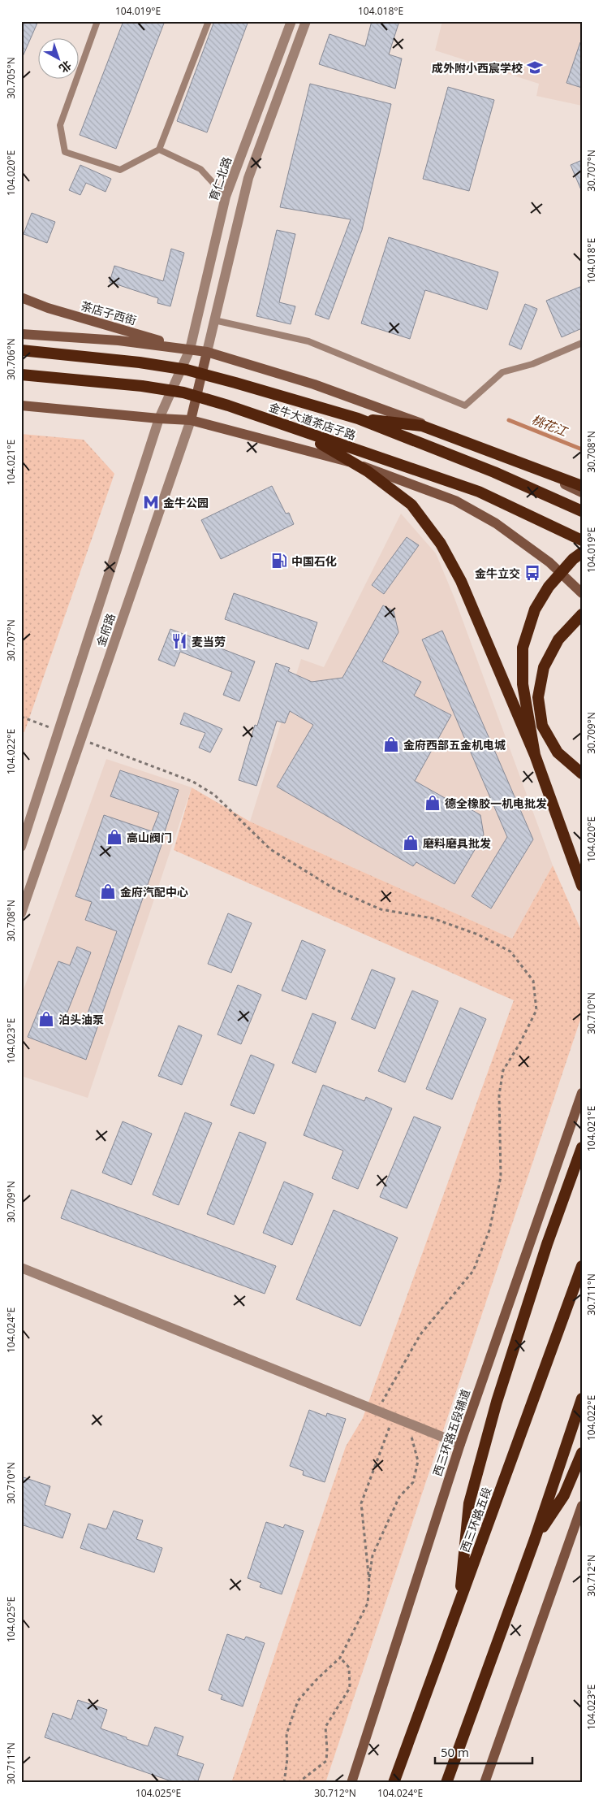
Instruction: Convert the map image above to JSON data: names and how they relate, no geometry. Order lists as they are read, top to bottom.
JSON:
{
  "streets": {
    "highway": ["金牛大道茶店子路", "西三环路五段"],
    "main road": ["茶店子西街", "金府路", "西三环路五段辅道"],
    "street": ["育仁北路"]
  },
  "crossings": [
    ["育仁北路", "茶店子西街"],
    ["育仁北路", "金府路"],
    ["茶店子西街", "金府路"]
  ],
  "water": ["桃花江"],
  "places": {
    "school or university": ["成外附小西宸学校"],
    "metro station": ["金牛公园"],
    "fuel station": ["中国石化"],
    "bus stop": ["金牛立交"],
    "restaurant": ["麦当劳"],
    "shop": [
      "金府西部五金机电城",
      "德全橡胶一机电批发",
      "高山阀门",
      "磨料磨具批发",
      "金府汽配中心",
      "泊头油泵"
    ]
  },
  "scale_bar": "50 m",
  "north": "bottom right",
  "coordinates": [
    "104.019°E",
    "104.018°E",
    "30.705°N",
    "30.707°N",
    "104.020°E",
    "30.706°N",
    "30.708°N",
    "104.021°E",
    "30.709°N",
    "104.022°E",
    "30.710°N",
    "104.023°E",
    "30.711°N",
    "104.024°E",
    "30.712°N",
    "104.025°E"
  ]
}
